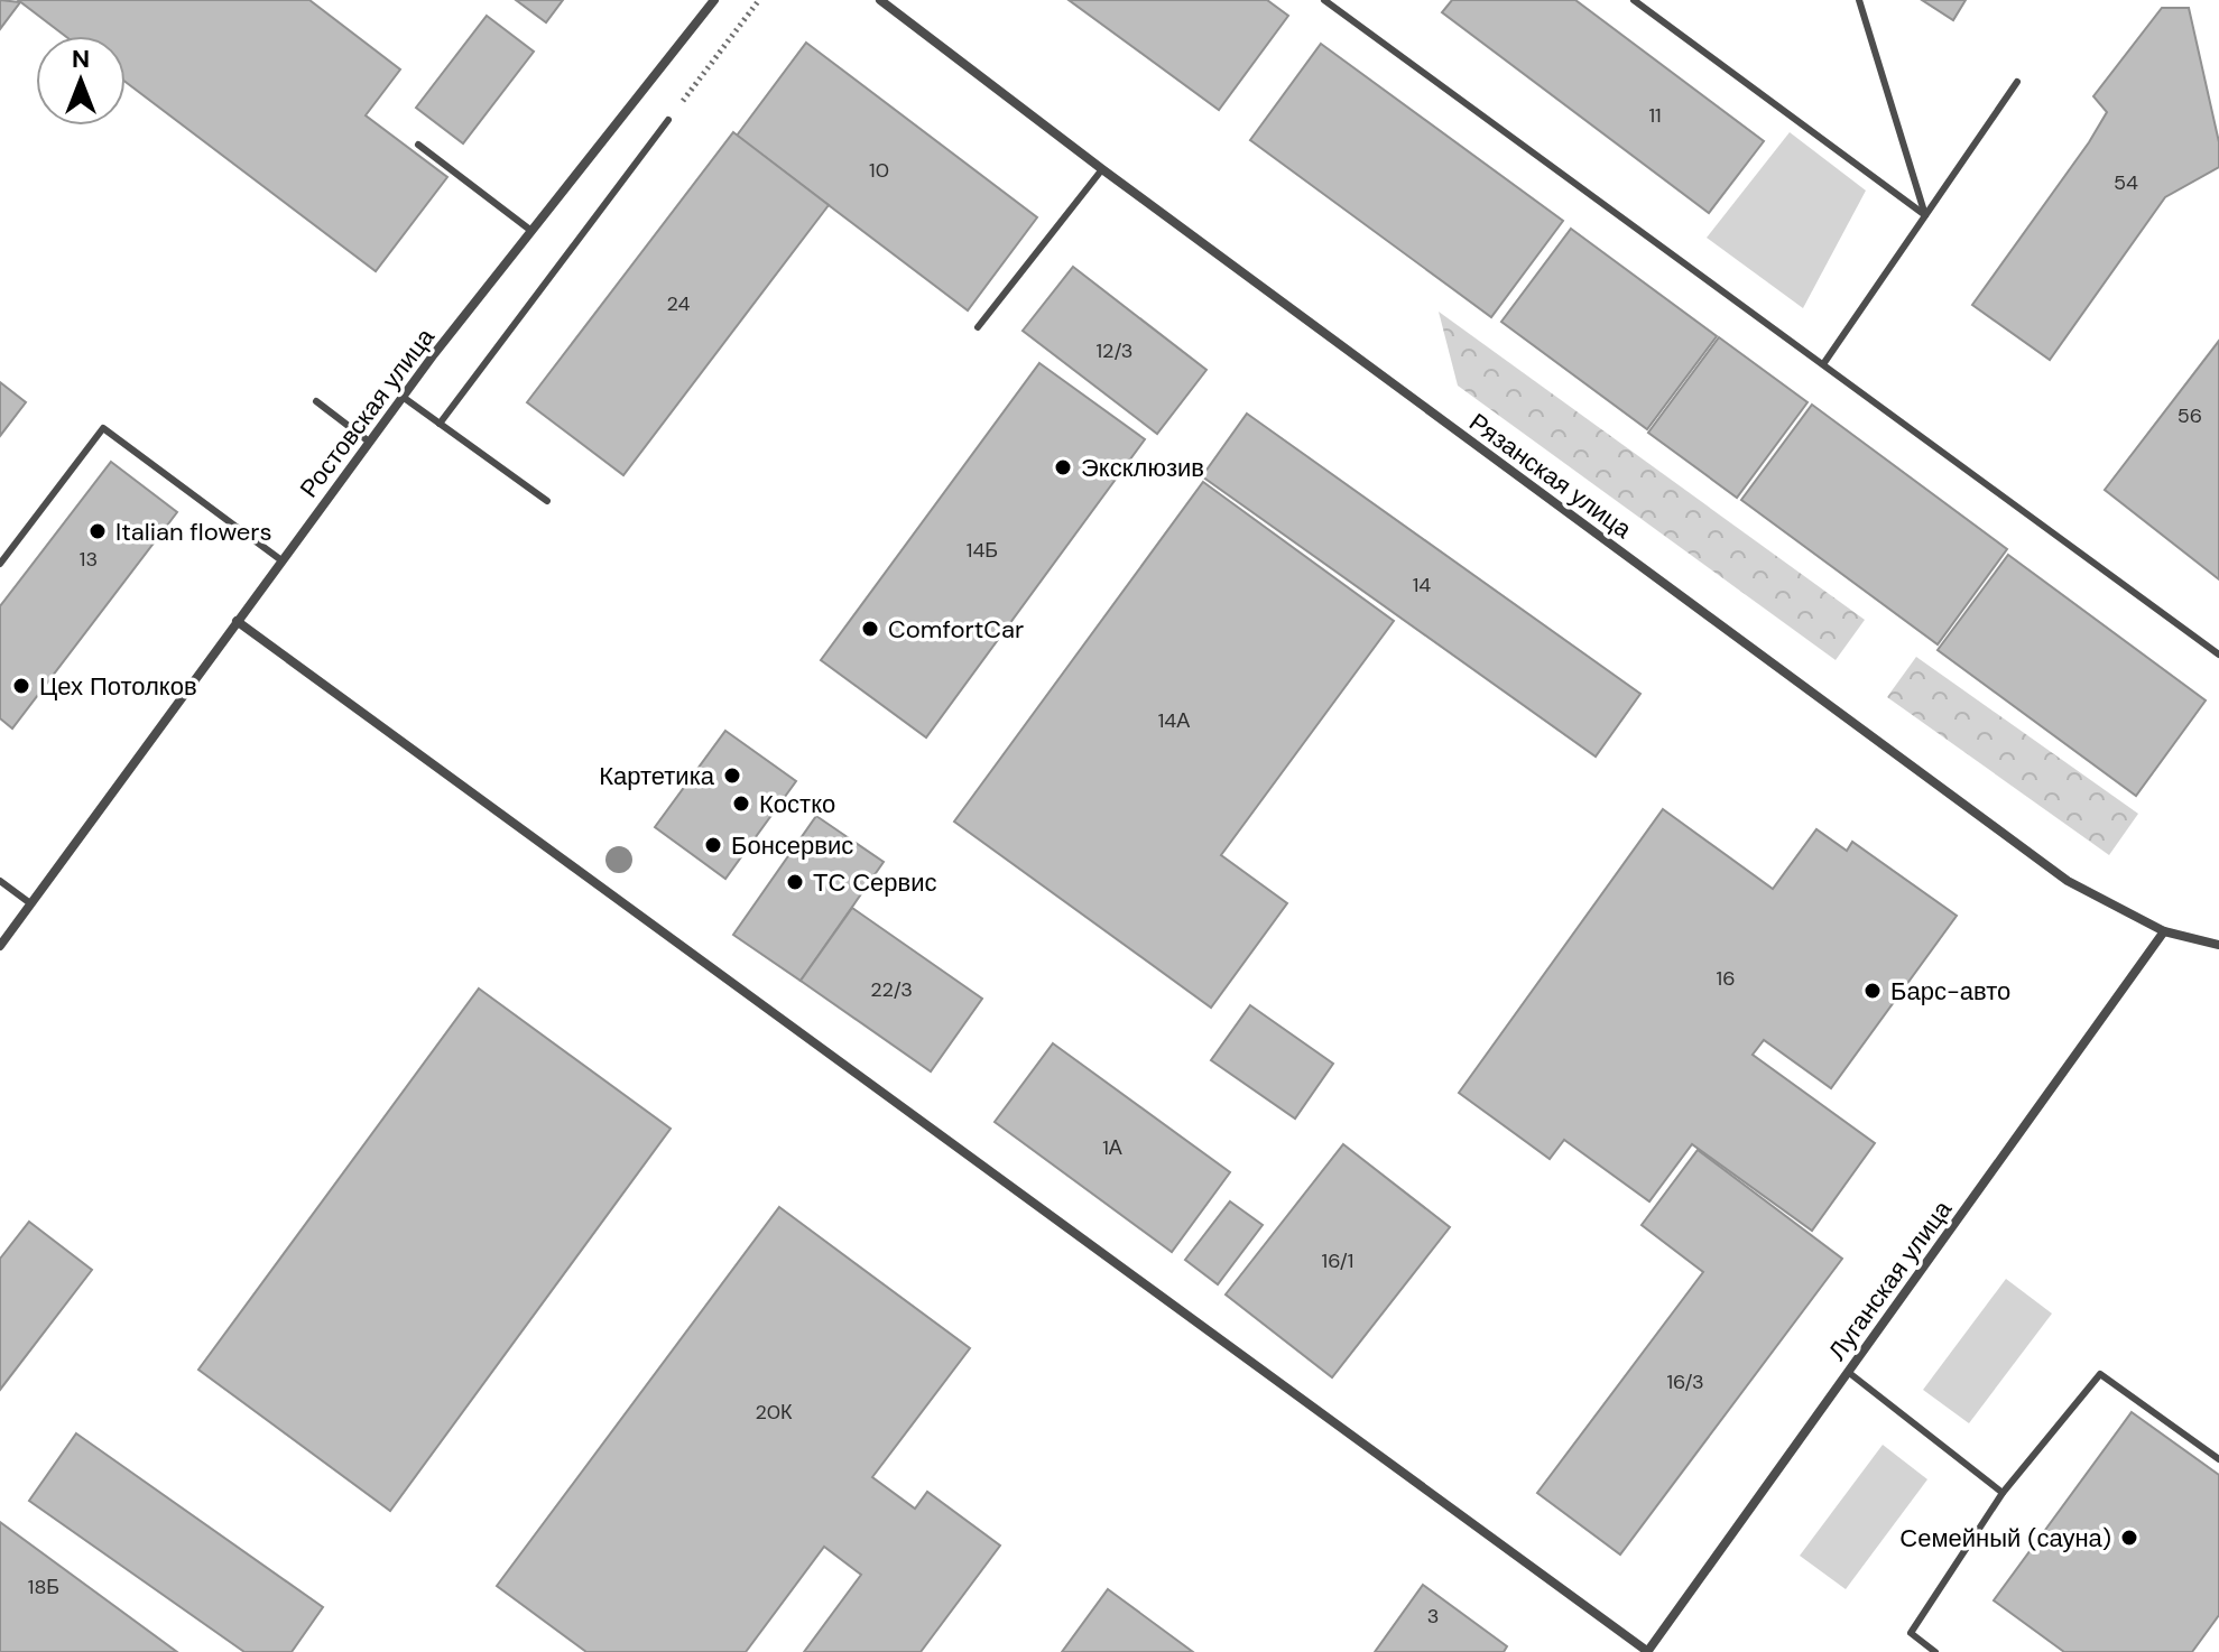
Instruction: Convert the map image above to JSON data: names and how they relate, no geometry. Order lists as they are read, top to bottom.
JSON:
{
  "streets": {
    "street": ["Ростовская улица", "Рязанская улица", "Луганская улица"]
  },
  "crossings": [
    ["Рязанская улица", "Луганская улица"]
  ],
  "places": [
    "Эксклюзив",
    "Italian flowers",
    "ComfortCar",
    "Цех Потолков",
    "Картетика",
    "Костко",
    "Бонсервис",
    "ТС Сервис",
    "Барс-авто",
    "Семейный (сауна)"
  ],
  "house_numbers": [
    "11",
    "10",
    "54",
    "24",
    "12/3",
    "56",
    "14Б",
    "13",
    "14",
    "14А",
    "16",
    "22/3",
    "1А",
    "16/1",
    "16/3",
    "20К",
    "18Б",
    "3"
  ],
  "north": "top"
}
